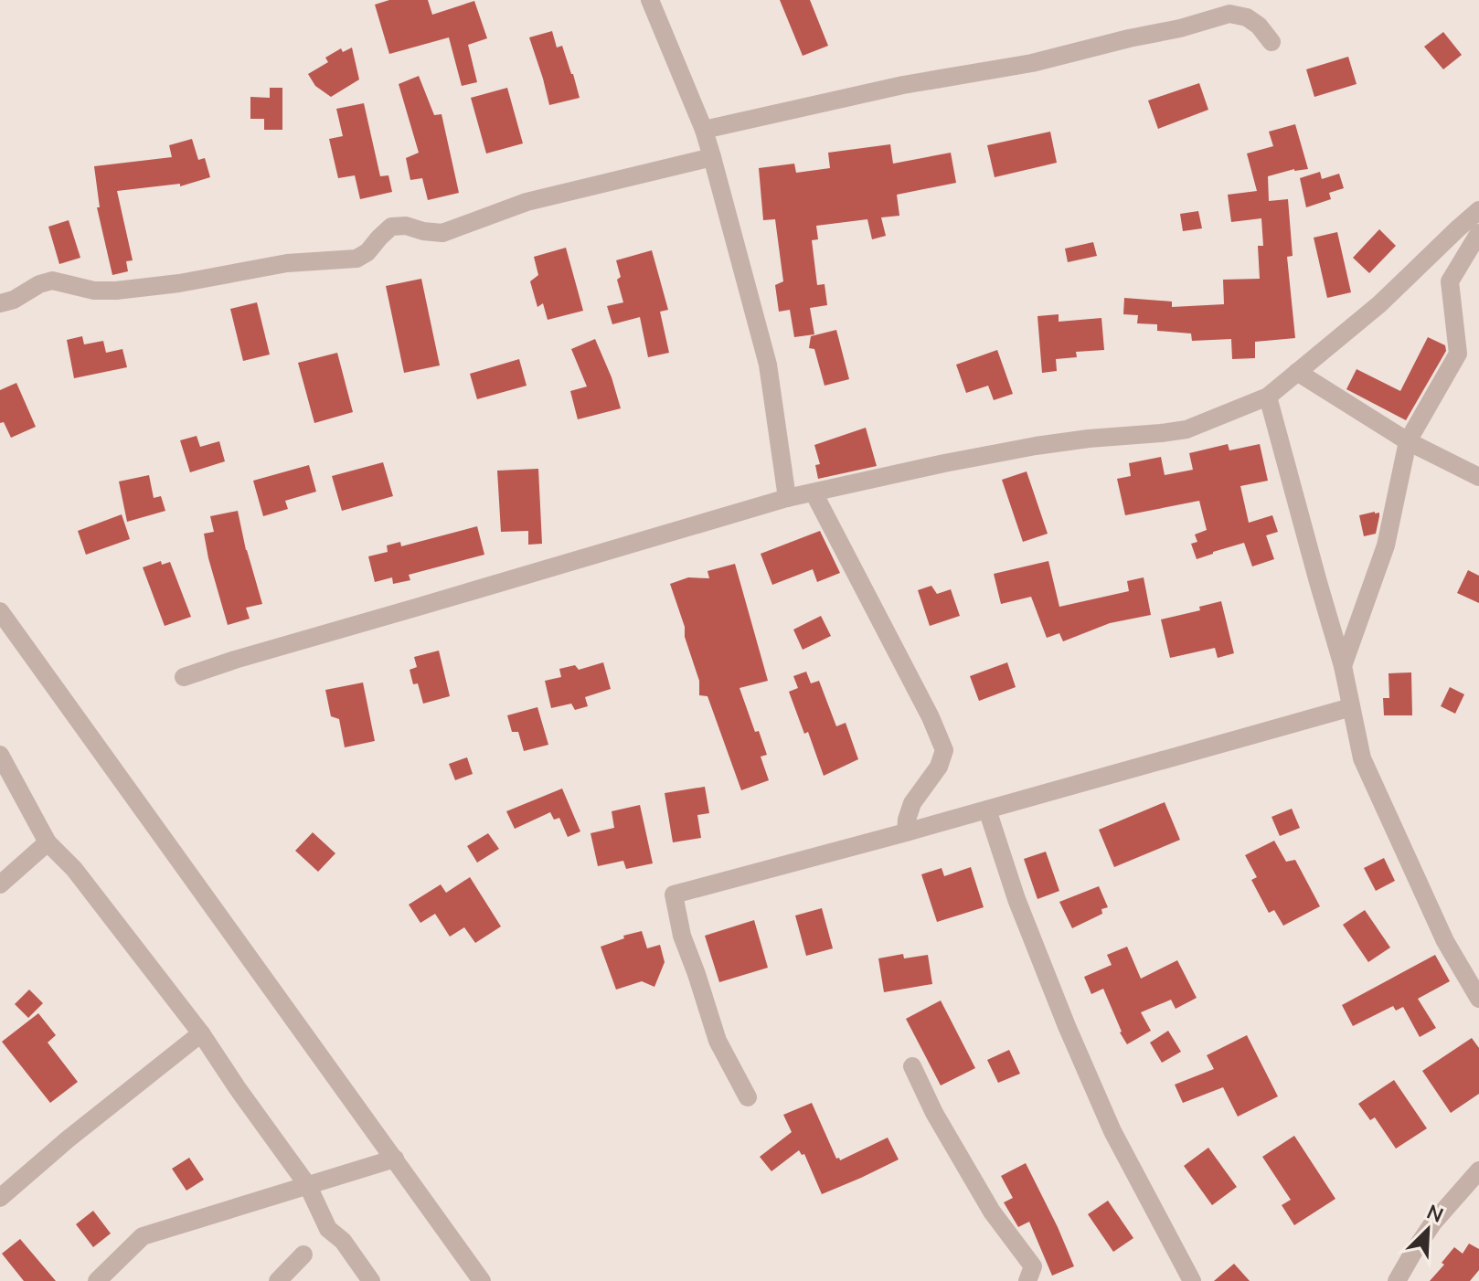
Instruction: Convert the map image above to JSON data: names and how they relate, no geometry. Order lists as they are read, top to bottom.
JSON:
{
  "north": "top right"
}
